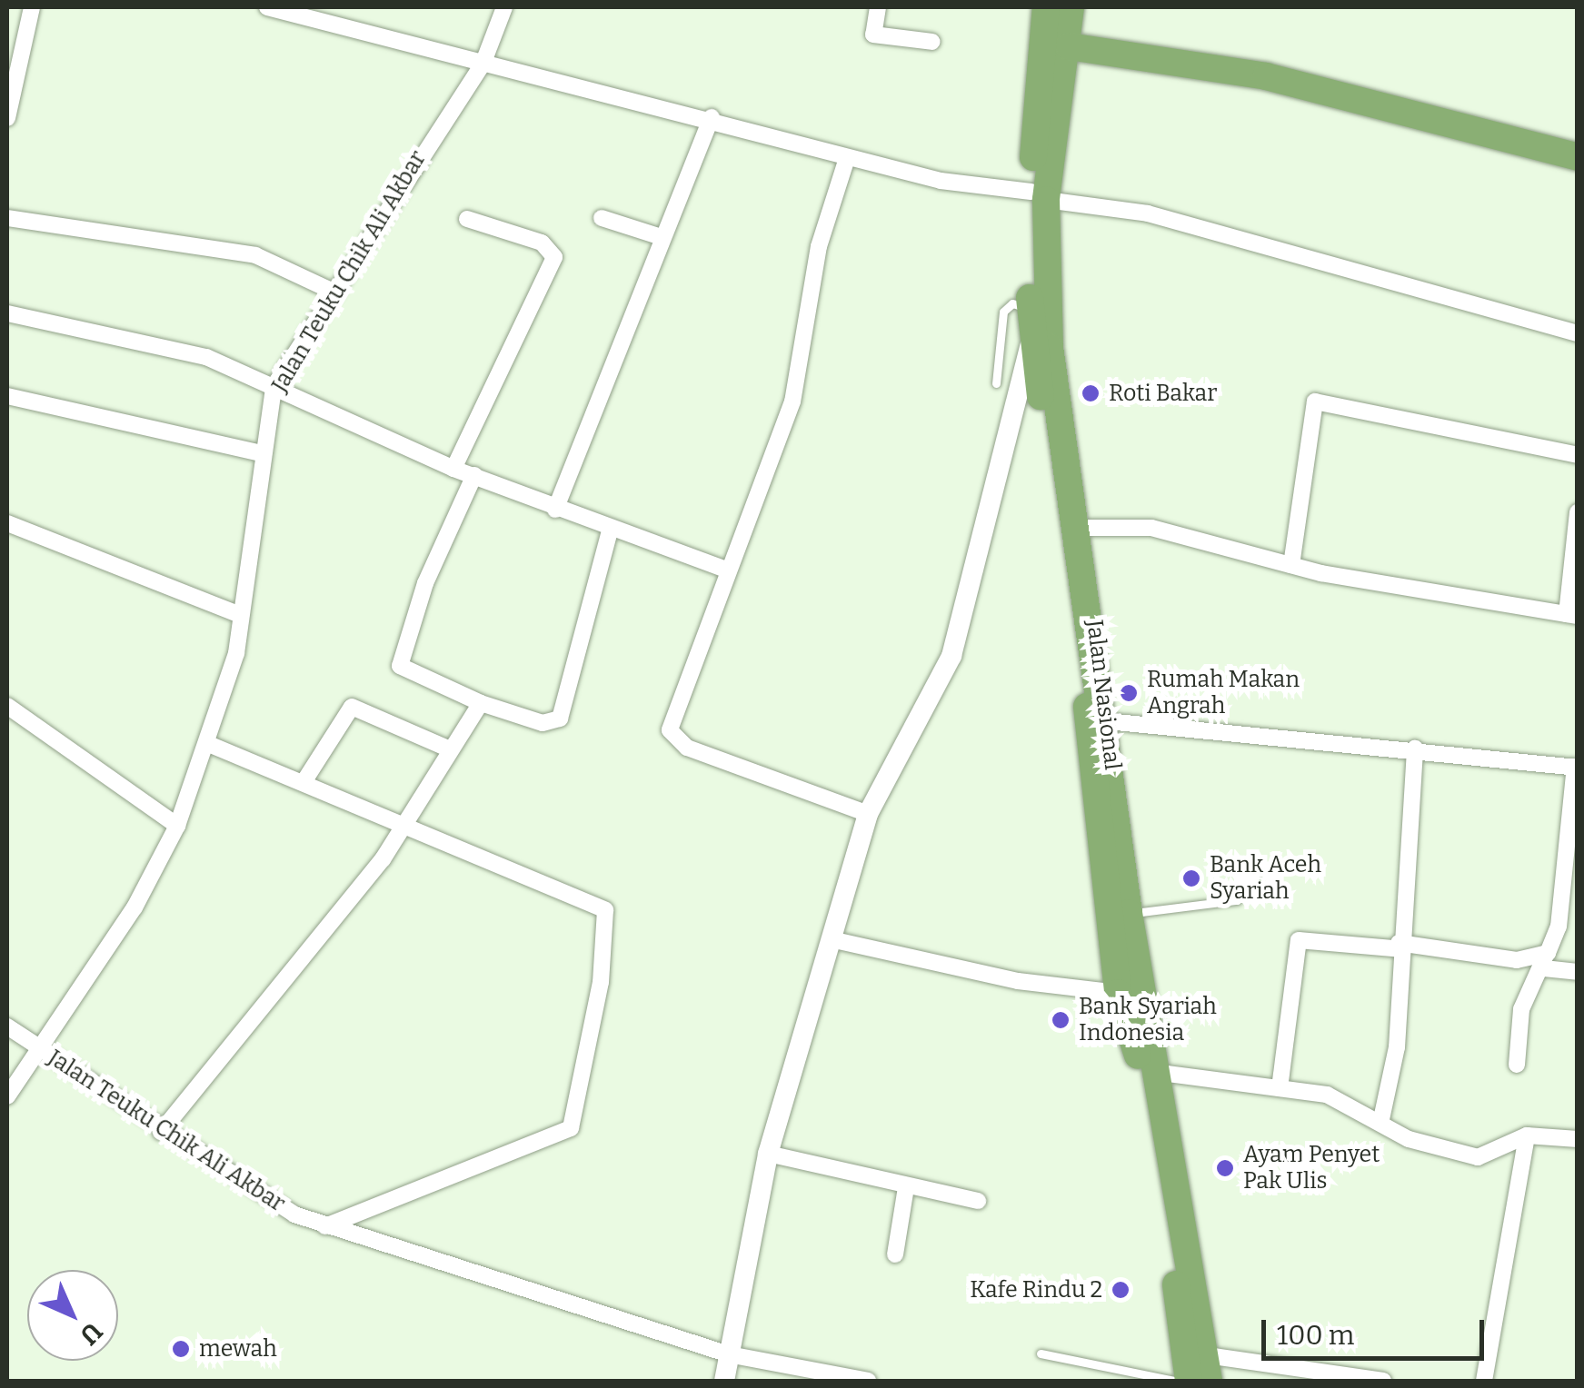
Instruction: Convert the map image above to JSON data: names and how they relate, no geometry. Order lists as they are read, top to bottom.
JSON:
{
  "streets": {
    "highway": ["Jalan Nasional"],
    "street": ["Jalan Teuku Chik Ali Akbar"]
  },
  "places": [
    "Roti Bakar",
    "Rumah Makan Angrah",
    "Bank Aceh Syariah",
    "Bank Syariah Indonesia",
    "Ayam Penyet Pak Ulis",
    "Kafe Rindu 2",
    "mewah"
  ],
  "scale_bar": "100 m",
  "north": "bottom right"
}
